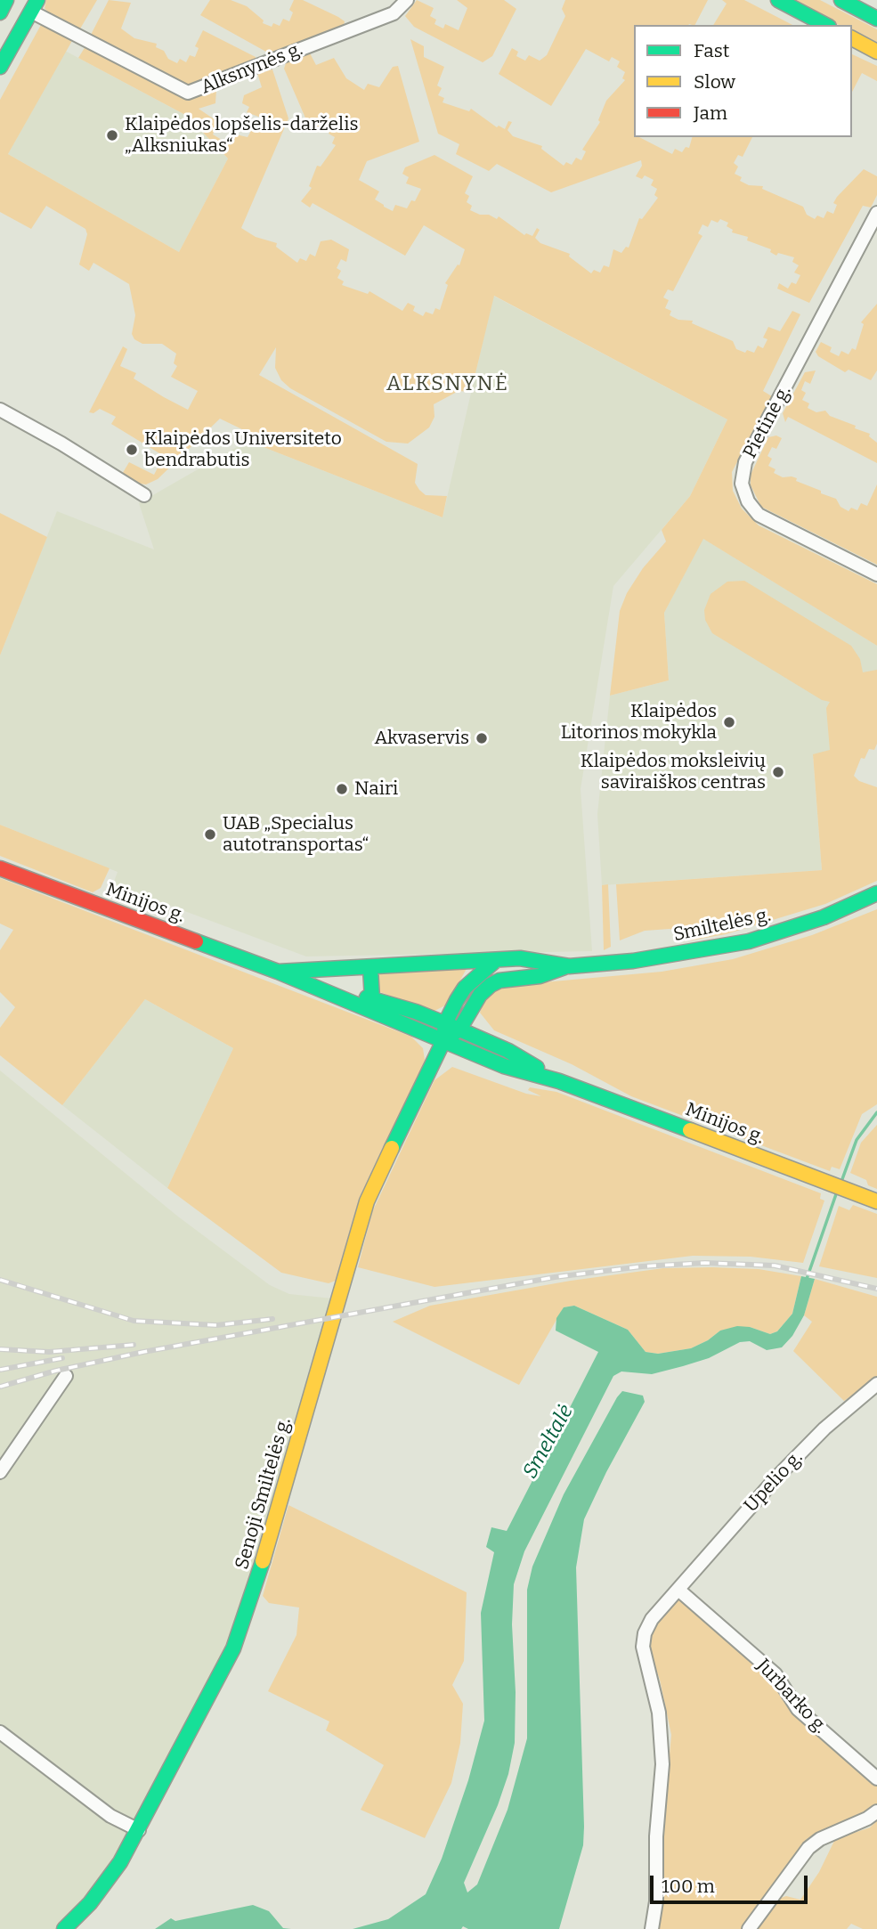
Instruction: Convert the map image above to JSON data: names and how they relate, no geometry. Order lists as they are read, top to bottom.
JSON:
{
  "streets": {
    "street": [
      "Alksnynės g.",
      "Pietinė g.",
      "Minijos g.",
      "Smiltelės g.",
      "Upelio g.",
      "Senoji Smiltelės g.",
      "Jurbarko g."
    ]
  },
  "crossings": [
    ["Minijos g.", "Senoji Smiltelės g."],
    ["Upelio g.", "Jurbarko g."]
  ],
  "districts": ["ALKSNYNĖ"],
  "water": ["Smeltalė"],
  "places": [
    "Klaipėdos lopšelis-darželis „Alksniukas“",
    "Klaipėdos Universiteto bendrabutis",
    "Klaipėdos Litorinos mokykla",
    "Akvaservis",
    "Klaipėdos moksleivių saviraiškos centras",
    "Nairi",
    "UAB „Specialus autotransportas“"
  ],
  "legend": ["Fast", "Slow", "Jam"],
  "scale_bar": "100 m"
}
